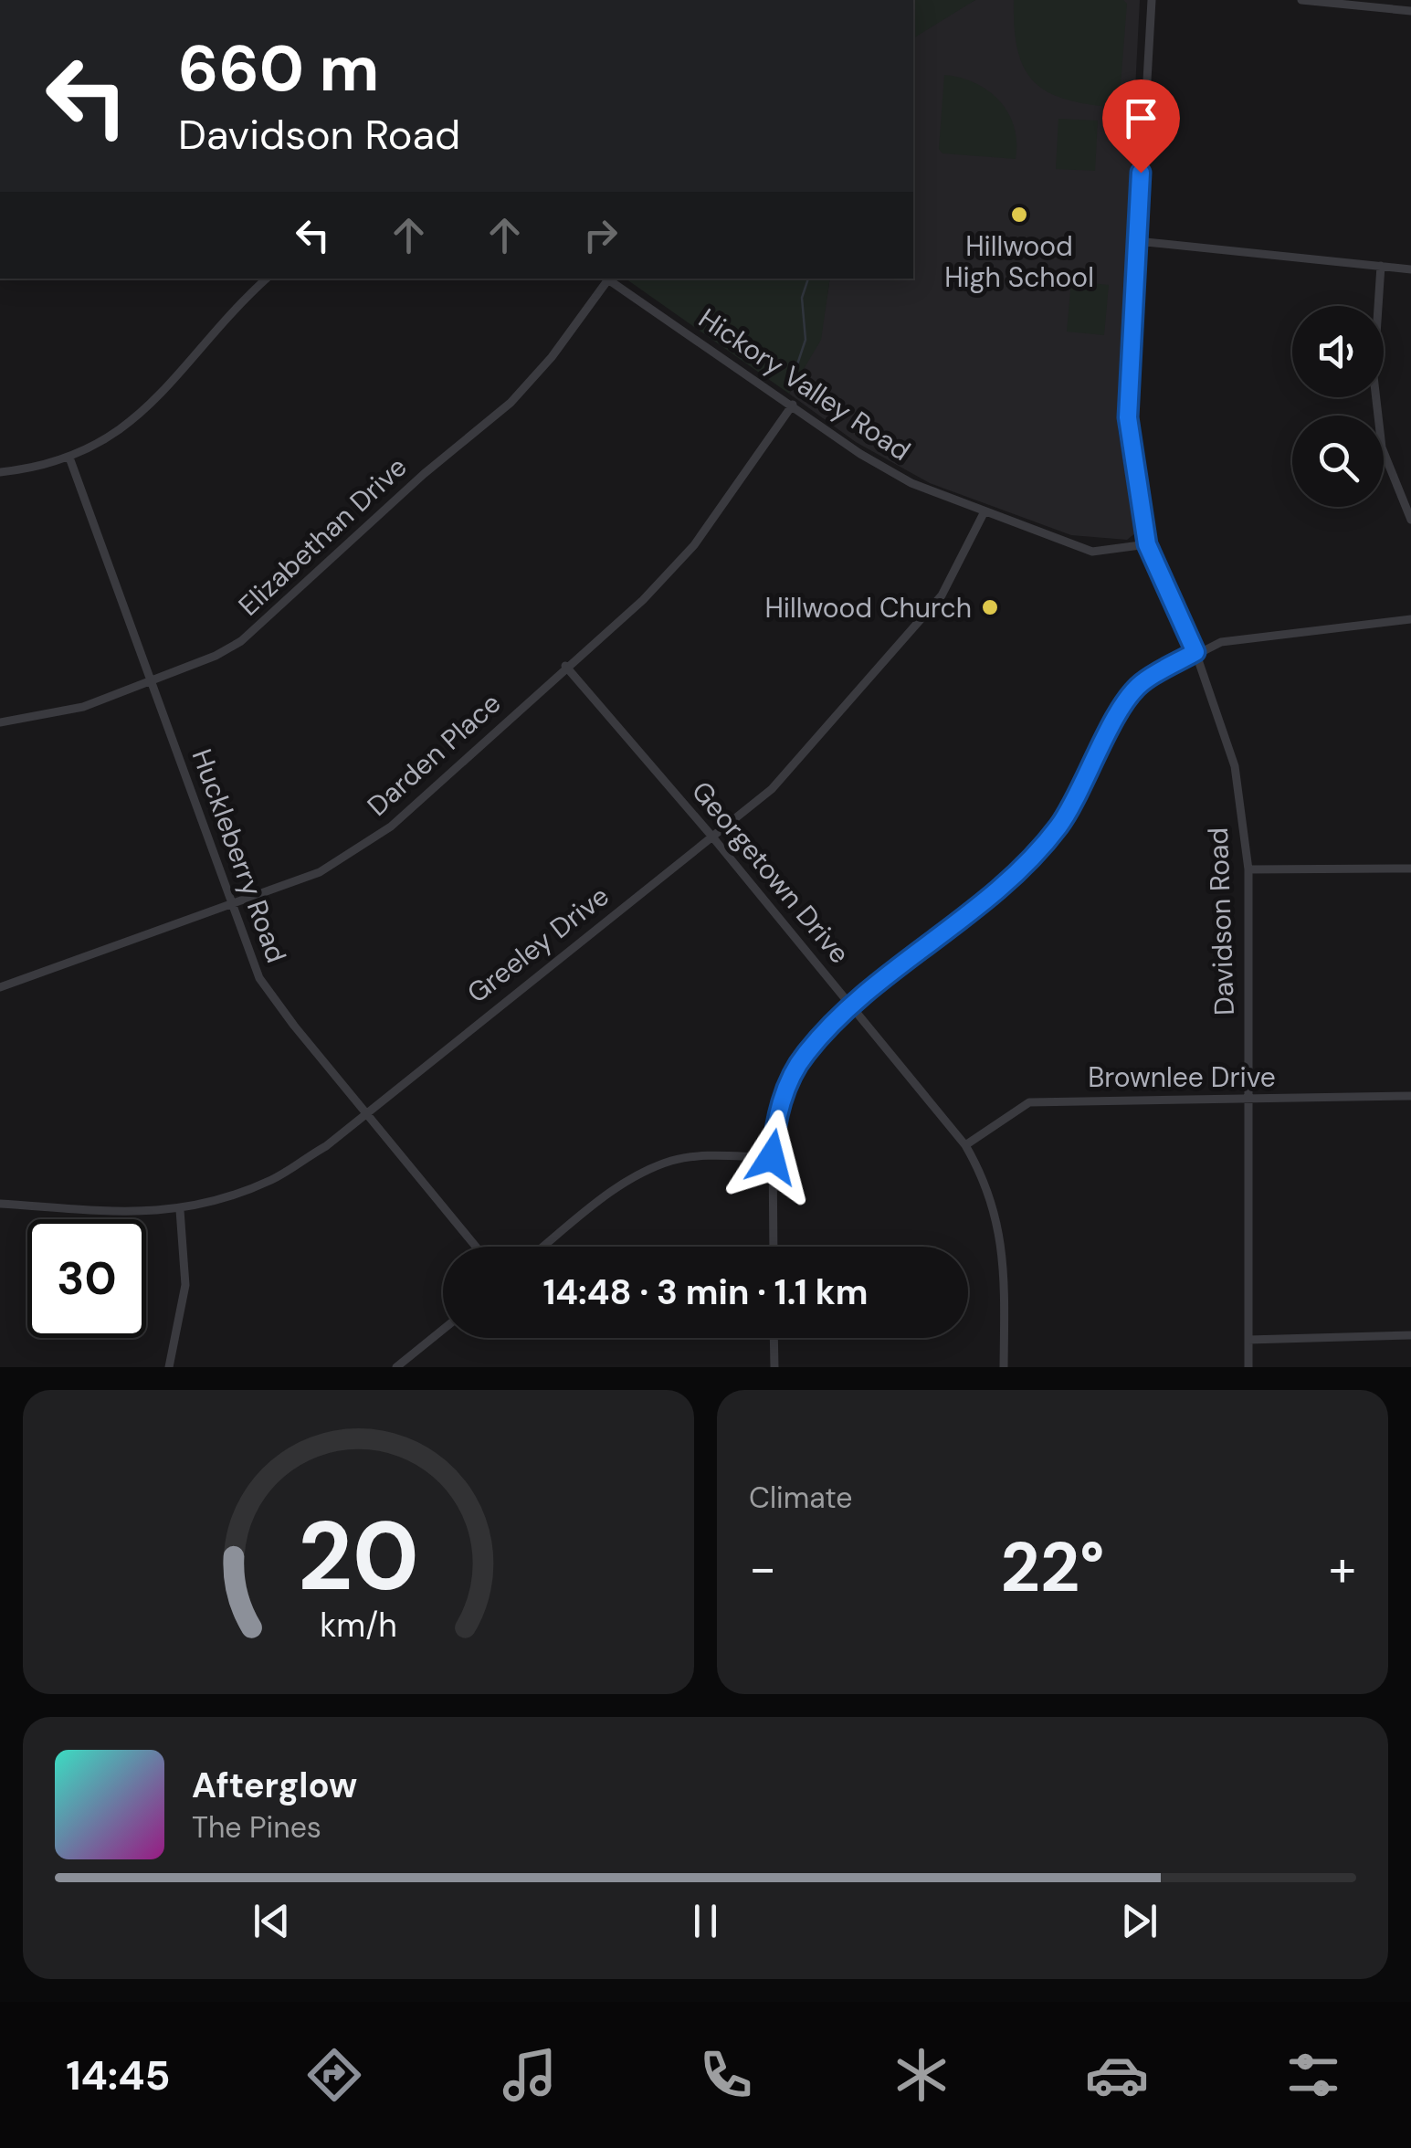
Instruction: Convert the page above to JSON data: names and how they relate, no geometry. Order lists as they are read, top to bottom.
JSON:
{
  "streets": {
    "street": [
      "Hickory Valley Road",
      "Elizabethan Drive",
      "Darden Place",
      "Huckleberry Road",
      "Georgetown Drive",
      "Davidson Road",
      "Greeley Drive",
      "Brownlee Drive"
    ]
  },
  "crossings": [
    ["Hickory Valley Road", "Darden Place"],
    ["Hickory Valley Road", "Davidson Road"],
    ["Hickory Valley Road", "Greeley Drive"],
    ["Elizabethan Drive", "Huckleberry Road"],
    ["Darden Place", "Huckleberry Road"],
    ["Darden Place", "Georgetown Drive"],
    ["Huckleberry Road", "Greeley Drive"],
    ["Georgetown Drive", "Greeley Drive"],
    ["Georgetown Drive", "Brownlee Drive"],
    ["Davidson Road", "Brownlee Drive"]
  ],
  "places": ["Hillwood High School", "Hillwood Church"],
  "page": {
    "turn": ["660 m", "Davidson Road"],
    "limit": "30",
    "trip": "14:48 · 3 min · 1.1 km",
    "tile": "Climate",
    "heat": ["−", "22°", "+"],
    "song": ["Afterglow", "The Pines"],
    "tabs": "14:45",
    "gauge": ["20", "km/h"]
  }
}
